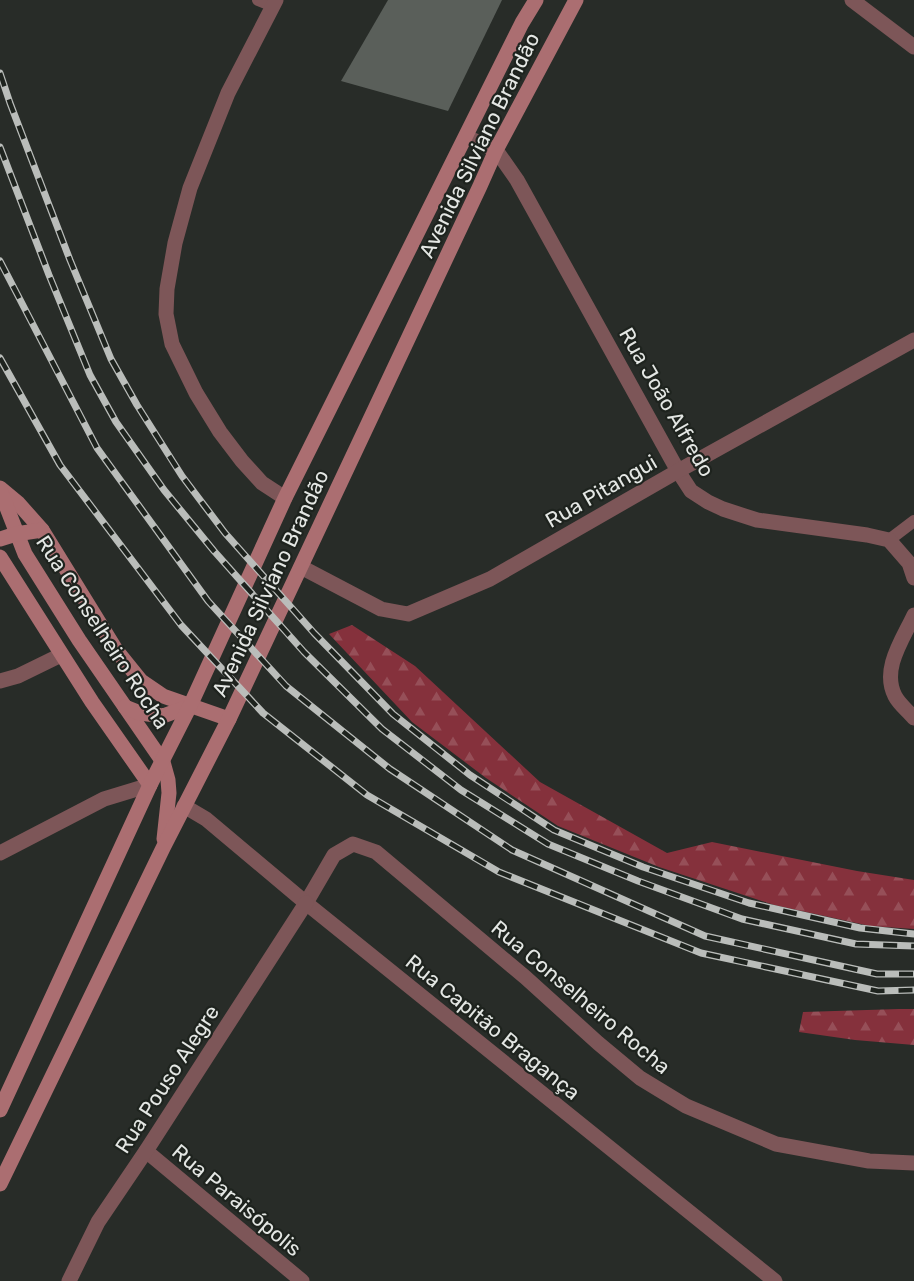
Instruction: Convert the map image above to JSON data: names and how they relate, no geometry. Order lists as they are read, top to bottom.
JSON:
{
  "streets": {
    "main road": ["Avenida Silviano Brandão", "Rua Conselheiro Rocha"],
    "street": [
      "Rua João Alfredo",
      "Rua Pitangui",
      "Rua Capitão Bragança",
      "Rua Pouso Alegre",
      "Rua Paraisópolis"
    ]
  },
  "crossings": [
    ["Avenida Silviano Brandão", "Rua João Alfredo"],
    ["Avenida Silviano Brandão", "Rua Pitangui"],
    ["Avenida Silviano Brandão", "Rua Conselheiro Rocha"],
    ["Avenida Silviano Brandão", "Rua Capitão Bragança"],
    ["Rua João Alfredo", "Rua Pitangui"],
    ["Rua Conselheiro Rocha", "Rua Capitão Bragança"],
    ["Rua Conselheiro Rocha", "Rua Pouso Alegre"],
    ["Rua Capitão Bragança", "Rua Pouso Alegre"],
    ["Rua Pouso Alegre", "Rua Paraisópolis"]
  ]
}
